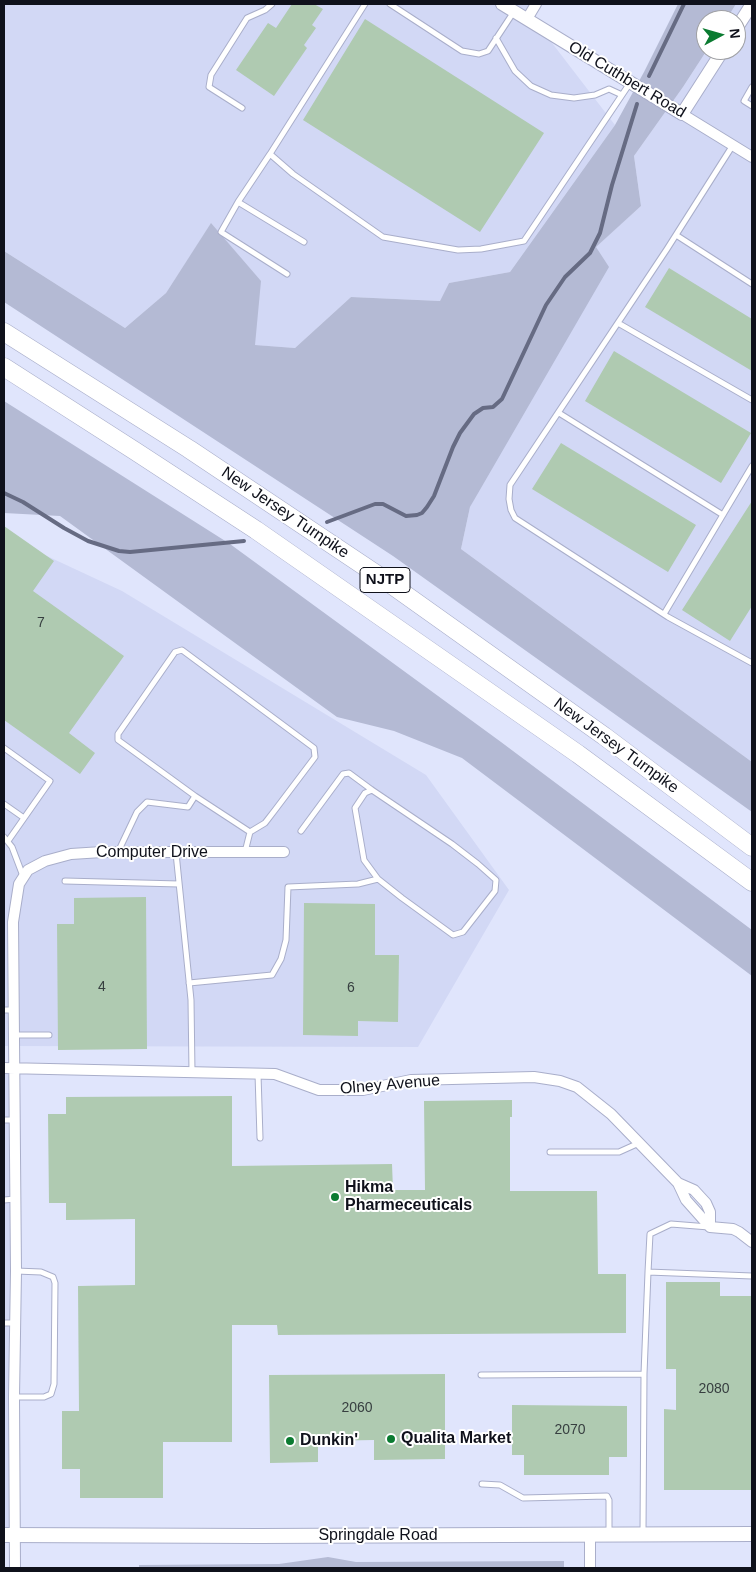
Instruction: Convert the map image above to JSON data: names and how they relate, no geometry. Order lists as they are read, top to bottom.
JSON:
{
  "streets": {
    "highway": ["New Jersey Turnpike", "NJTP"],
    "main road": ["Springdale Road"],
    "street": ["Old Cuthbert Road", "Computer Drive", "Olney Avenue"]
  },
  "places": ["Hikma Pharmeceuticals", "Qualita Market", "Dunkin'"],
  "house_numbers": [
    "7",
    "4",
    "6",
    "2080",
    "2060",
    "2070"
  ],
  "north": "right"
}
